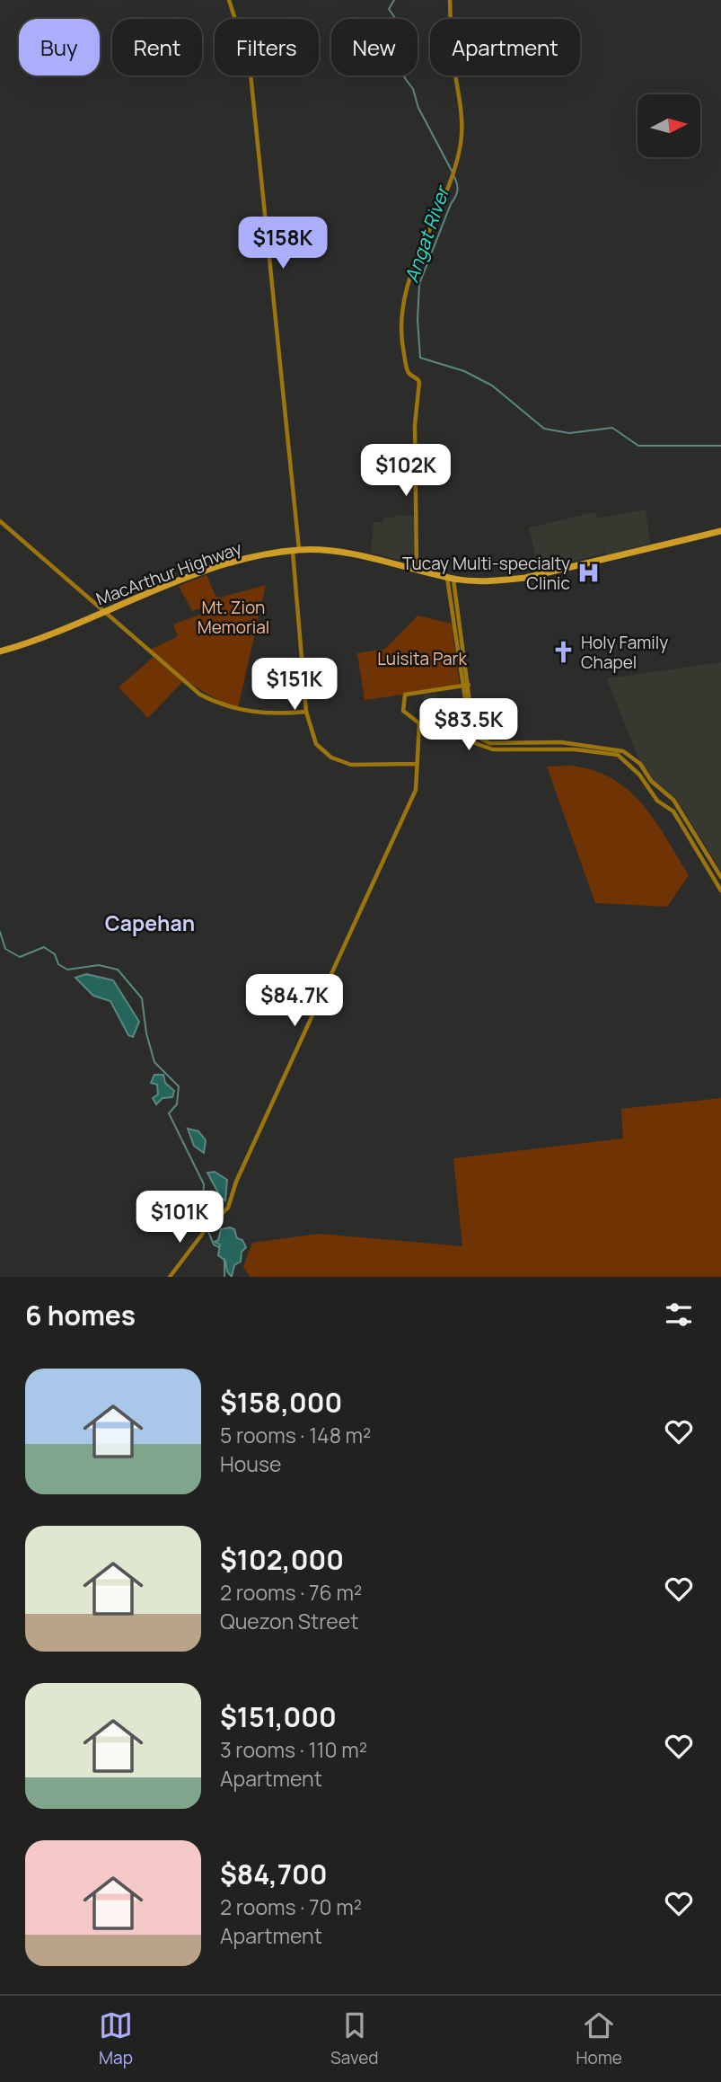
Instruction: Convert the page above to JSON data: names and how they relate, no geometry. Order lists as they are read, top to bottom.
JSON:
{
  "streets": {
    "highway": ["MacArthur Highway"]
  },
  "districts": ["Capehan"],
  "water": ["Angat River"],
  "parks": ["Mt. Zion Memorial", "Luisita Park"],
  "places": {
    "hospital": ["Tucay Multi-specialty Clinic"],
    "church": ["Holy Family Chapel"]
  },
  "north": "right",
  "page": {
    "chip": [
      "Buy",
      "Rent",
      "Filters",
      "New",
      "Apartment"
    ],
    "price": [
      "$158K",
      "$102K",
      "$151K",
      "$83.5K",
      "$84.7K",
      "$101K"
    ],
    "heading": "6 homes",
    "list": [
      {
        "name": "$158,000",
        "note": "5 rooms · 148 m² · House"
      },
      {
        "name": "$102,000",
        "note": "2 rooms · 76 m² · Quezon Street"
      },
      {
        "name": "$151,000",
        "note": "3 rooms · 110 m² · Apartment"
      },
      {
        "name": "$84,700",
        "note": "2 rooms · 70 m² · Apartment"
      }
    ],
    "tabs": ["Map", "Saved", "Home"]
  }
}
